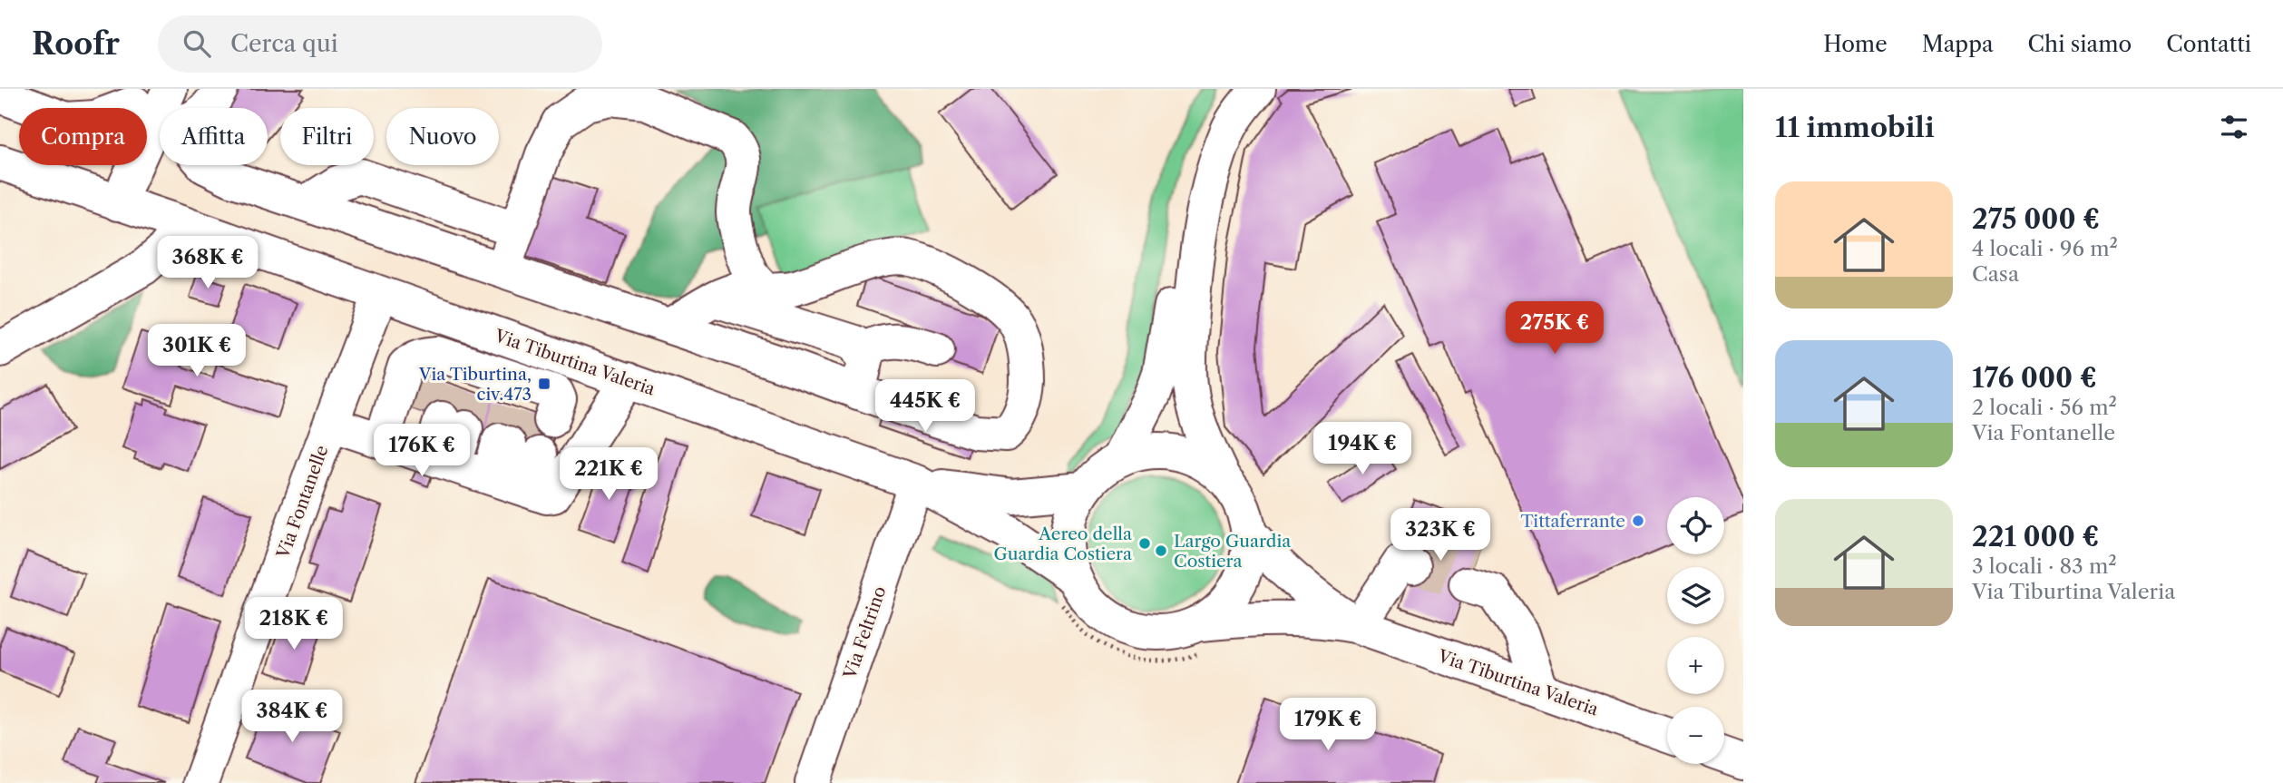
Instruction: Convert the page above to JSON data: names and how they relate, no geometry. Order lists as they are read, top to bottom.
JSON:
{
  "streets": {
    "main road": ["Via Tiburtina Valeria", "Via Fontanelle", "Via Feltrino"]
  },
  "crossings": [
    ["Via Tiburtina Valeria", "Via Fontanelle"],
    ["Via Tiburtina Valeria", "Via Feltrino"]
  ],
  "places": {
    "transit": ["Via Tiburtina, civ.473"],
    "other": ["Tittaferrante", "Aereo della Guardia Costiera", "Largo Guardia Costiera"]
  },
  "page": {
    "header": "Roofr",
    "search": "Cerca qui",
    "nav": [
      "Home",
      "Mappa",
      "Chi siamo",
      "Contatti"
    ],
    "heading": "11 immobili",
    "chip": [
      "Compra",
      "Affitta",
      "Filtri",
      "Nuovo"
    ],
    "list": [
      {
        "name": "275 000 €",
        "note": "4 locali · 96 m² · Casa"
      },
      {
        "name": "176 000 €",
        "note": "2 locali · 56 m² · Via Fontanelle"
      },
      {
        "name": "221 000 €",
        "note": "3 locali · 83 m² · Via Tiburtina Valeria"
      }
    ],
    "price": [
      "368K €",
      "275K €",
      "301K €",
      "445K €",
      "194K €",
      "176K €",
      "221K €",
      "323K €",
      "218K €",
      "384K €",
      "179K €"
    ],
    "map_buttons": ["+", "−"]
  }
}
